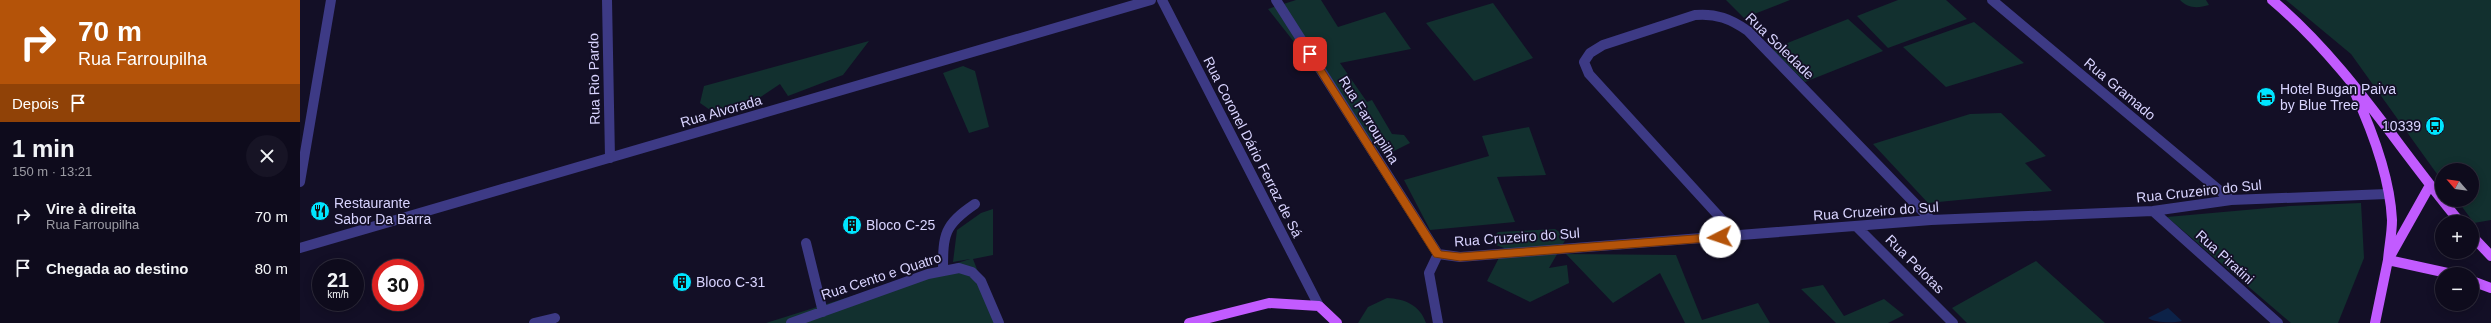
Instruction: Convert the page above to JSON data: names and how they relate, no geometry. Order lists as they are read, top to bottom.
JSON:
{
  "streets": {
    "street": [
      "Rua Soledade",
      "Rua Rio Pardo",
      "Rua Gramado",
      "Rua Alvorada",
      "Rua Farroupilha",
      "Rua Coronel Dário Ferraz de Sá",
      "Rua Cruzeiro do Sul",
      "Rua Piratini",
      "Rua Pelotas",
      "Rua Cento e Quatro"
    ]
  },
  "crossings": [
    ["Rua Soledade", "Rua Cruzeiro do Sul"],
    ["Rua Rio Pardo", "Rua Alvorada"],
    ["Rua Gramado", "Rua Cruzeiro do Sul"],
    ["Rua Farroupilha", "Rua Cruzeiro do Sul"],
    ["Rua Cruzeiro do Sul", "Rua Piratini"],
    ["Rua Cruzeiro do Sul", "Rua Pelotas"]
  ],
  "places": {
    "hotel": ["Hotel Bugan Paiva by Blue Tree"],
    "bus stop": ["10339"],
    "restaurant": ["Restaurante Sabor Da Barra"],
    "building": ["Bloco C-25", "Bloco C-31"]
  },
  "north": "top left",
  "page": {
    "turn": ["70 m", "Rua Farroupilha"],
    "then": "Depois",
    "heading": ["1 min", "150 m · 13:21"],
    "map_buttons": ["+", "−"],
    "list": [
      {
        "name": "Vire à direita",
        "note": "Rua Farroupilha",
        "value": "70 m"
      },
      {
        "name": "Chegada ao destino",
        "value": "80 m"
      }
    ],
    "speed": "21 km/h",
    "limit": "30"
  }
}
